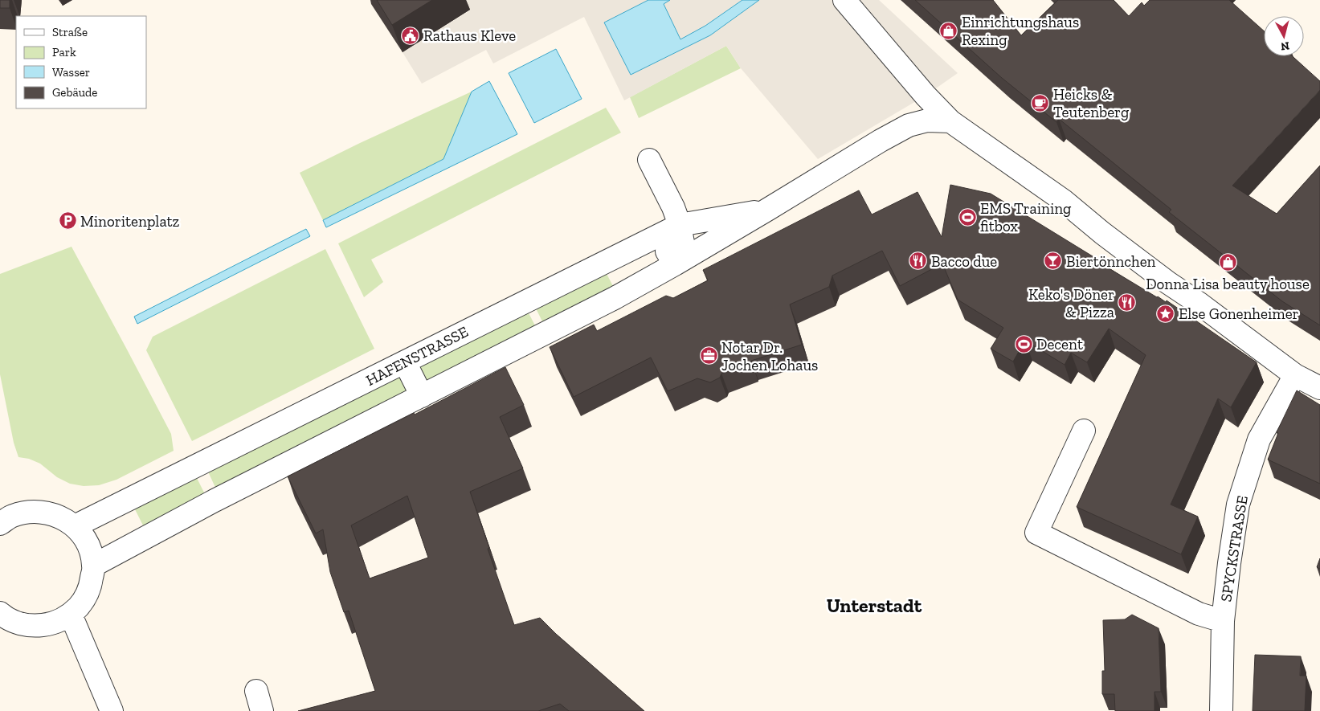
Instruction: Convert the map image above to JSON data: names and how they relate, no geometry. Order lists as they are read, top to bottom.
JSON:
{
  "streets": {
    "street": ["HAFENSTRASSE", "SPYCKSTRASSE"]
  },
  "districts": ["Unterstadt"],
  "places": {
    "shop": ["Einrichtungshaus Rexing", "Donna Lisa beauty house"],
    "public building": ["Rathaus Kleve"],
    "cafe": ["Heicks & Teutenberg"],
    "sports": ["EMS Training fitbox", "Decent"],
    "parking": ["Minoritenplatz"],
    "restaurant": ["Bacco due", "Keko's Döner & Pizza"],
    "bar": ["Biertönnchen"],
    "place": ["Else Gonenheimer"],
    "office": ["Notar Dr. Jochen Lohaus"]
  },
  "legend": [
    "Straße",
    "Park",
    "Wasser",
    "Gebäude"
  ],
  "north": "bottom"
}
